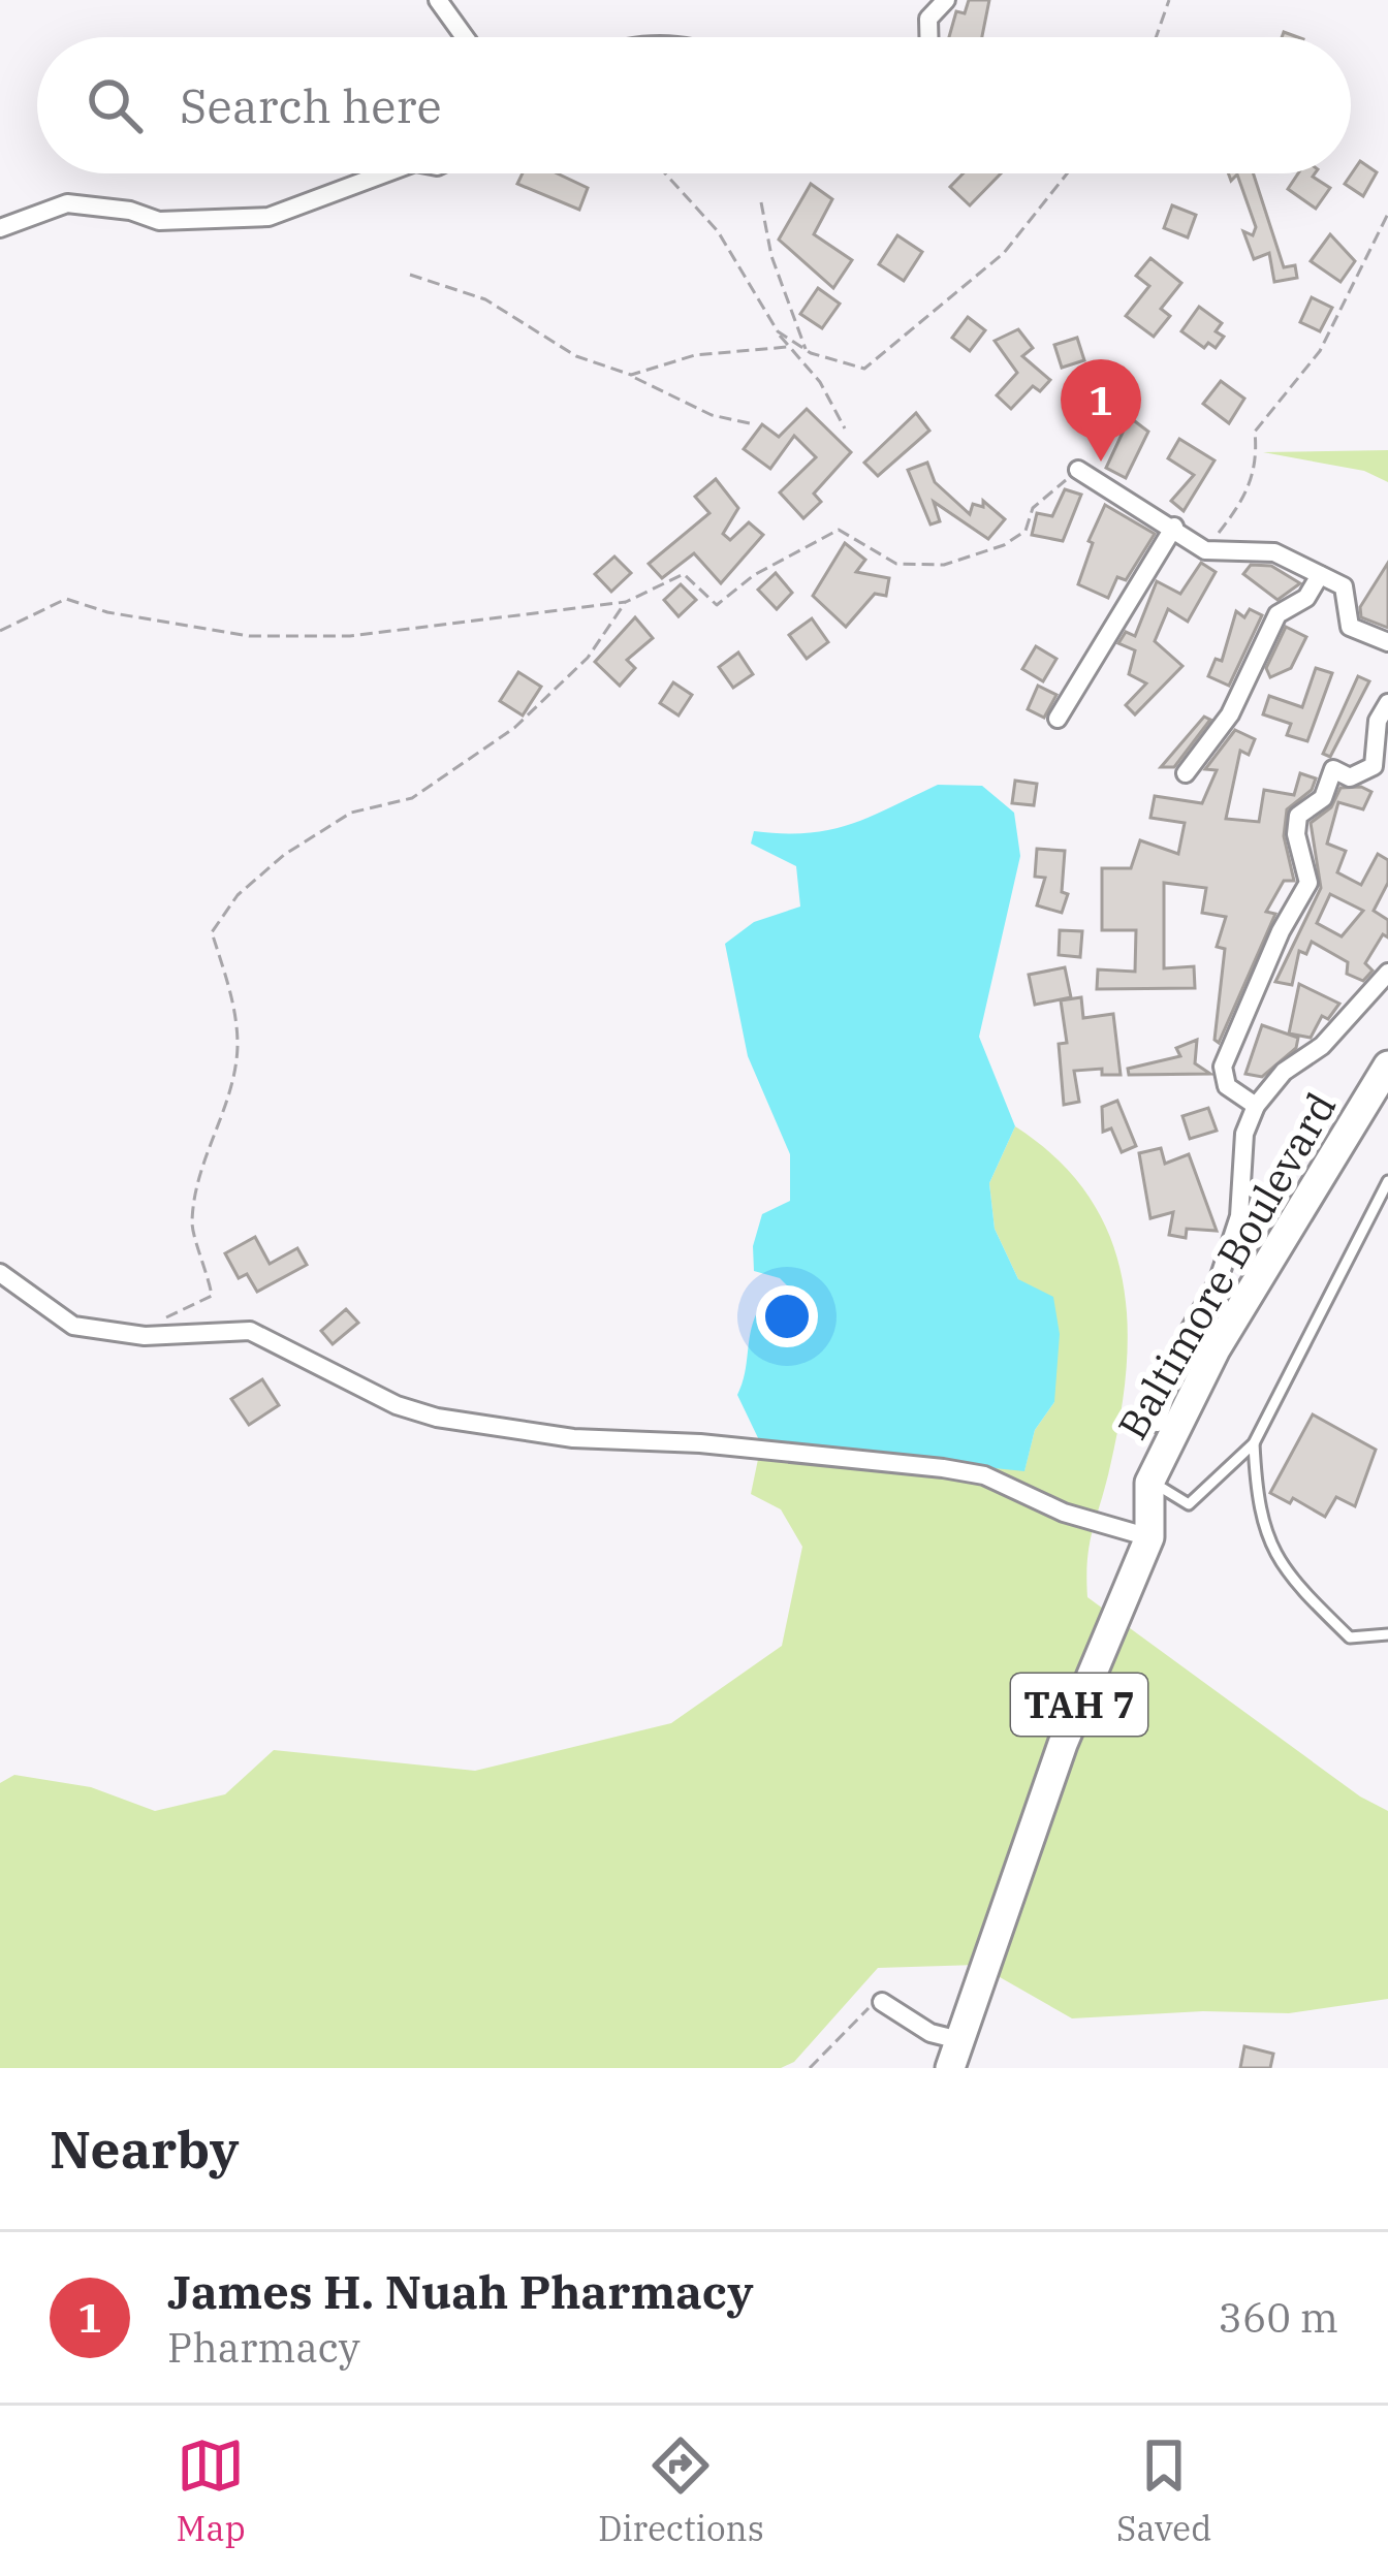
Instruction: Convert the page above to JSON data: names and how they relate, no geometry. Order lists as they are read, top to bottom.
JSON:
{
  "streets": {
    "highway": ["Baltimore Boulevard", "TAH 7"]
  },
  "page": {
    "search": "Search here",
    "pins": "1",
    "heading": "Nearby",
    "list": [
      {
        "mark": "1",
        "name": "James H. Nuah Pharmacy",
        "note": "Pharmacy",
        "value": "360 m"
      }
    ],
    "nav": ["Map", "Directions", "Saved"]
  }
}
